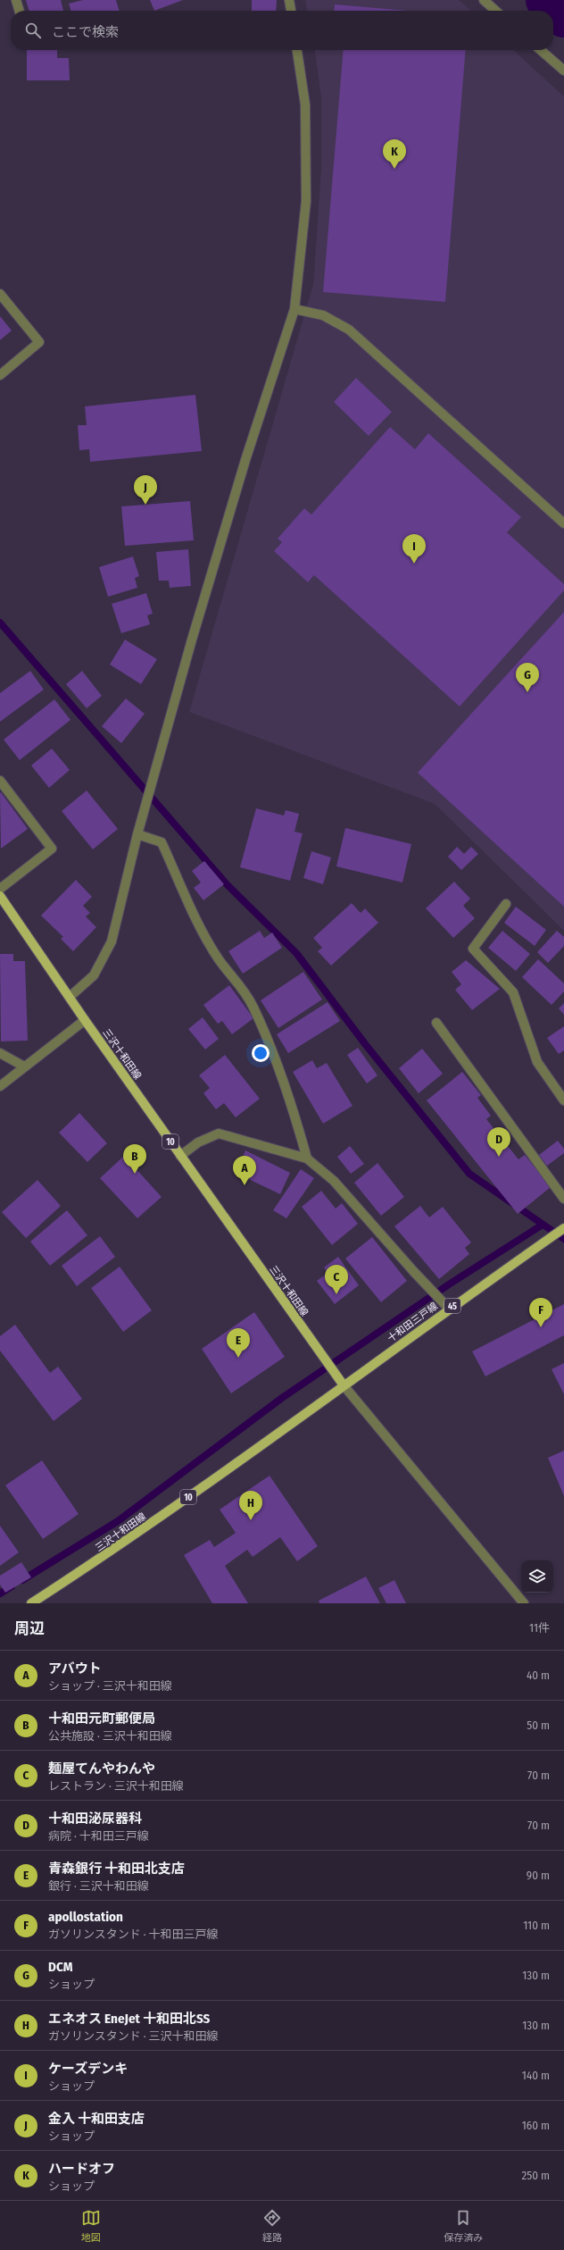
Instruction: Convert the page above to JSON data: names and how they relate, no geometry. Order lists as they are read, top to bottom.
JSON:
{
  "streets": {
    "main road": [
      "三沢十和田線",
      "10",
      "45",
      "十和田三戸線"
    ]
  },
  "crossings": [
    ["三沢十和田線", "十和田三戸線"]
  ],
  "page": {
    "search": "ここで検索",
    "pins": [
      "K",
      "J",
      "I",
      "G",
      "D",
      "B",
      "A",
      "C",
      "F",
      "E",
      "H"
    ],
    "heading": ["周辺", "11件"],
    "list": [
      {
        "mark": "A",
        "name": "アバウト",
        "note": "ショップ · 三沢十和田線",
        "value": "40 m"
      },
      {
        "mark": "B",
        "name": "十和田元町郵便局",
        "note": "公共施設 · 三沢十和田線",
        "value": "50 m"
      },
      {
        "mark": "C",
        "name": "麺屋てんやわんや",
        "note": "レストラン · 三沢十和田線",
        "value": "70 m"
      },
      {
        "mark": "D",
        "name": "十和田泌尿器科",
        "note": "病院 · 十和田三戸線",
        "value": "70 m"
      },
      {
        "mark": "E",
        "name": "青森銀行 十和田北支店",
        "note": "銀行 · 三沢十和田線",
        "value": "90 m"
      },
      {
        "mark": "F",
        "name": "apollostation",
        "note": "ガソリンスタンド · 十和田三戸線",
        "value": "110 m"
      },
      {
        "mark": "G",
        "name": "DCM",
        "note": "ショップ",
        "value": "130 m"
      },
      {
        "mark": "H",
        "name": "エネオス EneJet 十和田北SS",
        "note": "ガソリンスタンド · 三沢十和田線",
        "value": "130 m"
      },
      {
        "mark": "I",
        "name": "ケーズデンキ",
        "note": "ショップ",
        "value": "140 m"
      },
      {
        "mark": "J",
        "name": "金入 十和田支店",
        "note": "ショップ",
        "value": "160 m"
      },
      {
        "mark": "K",
        "name": "ハードオフ",
        "note": "ショップ",
        "value": "250 m"
      }
    ],
    "nav": ["地図", "経路", "保存済み"]
  }
}
